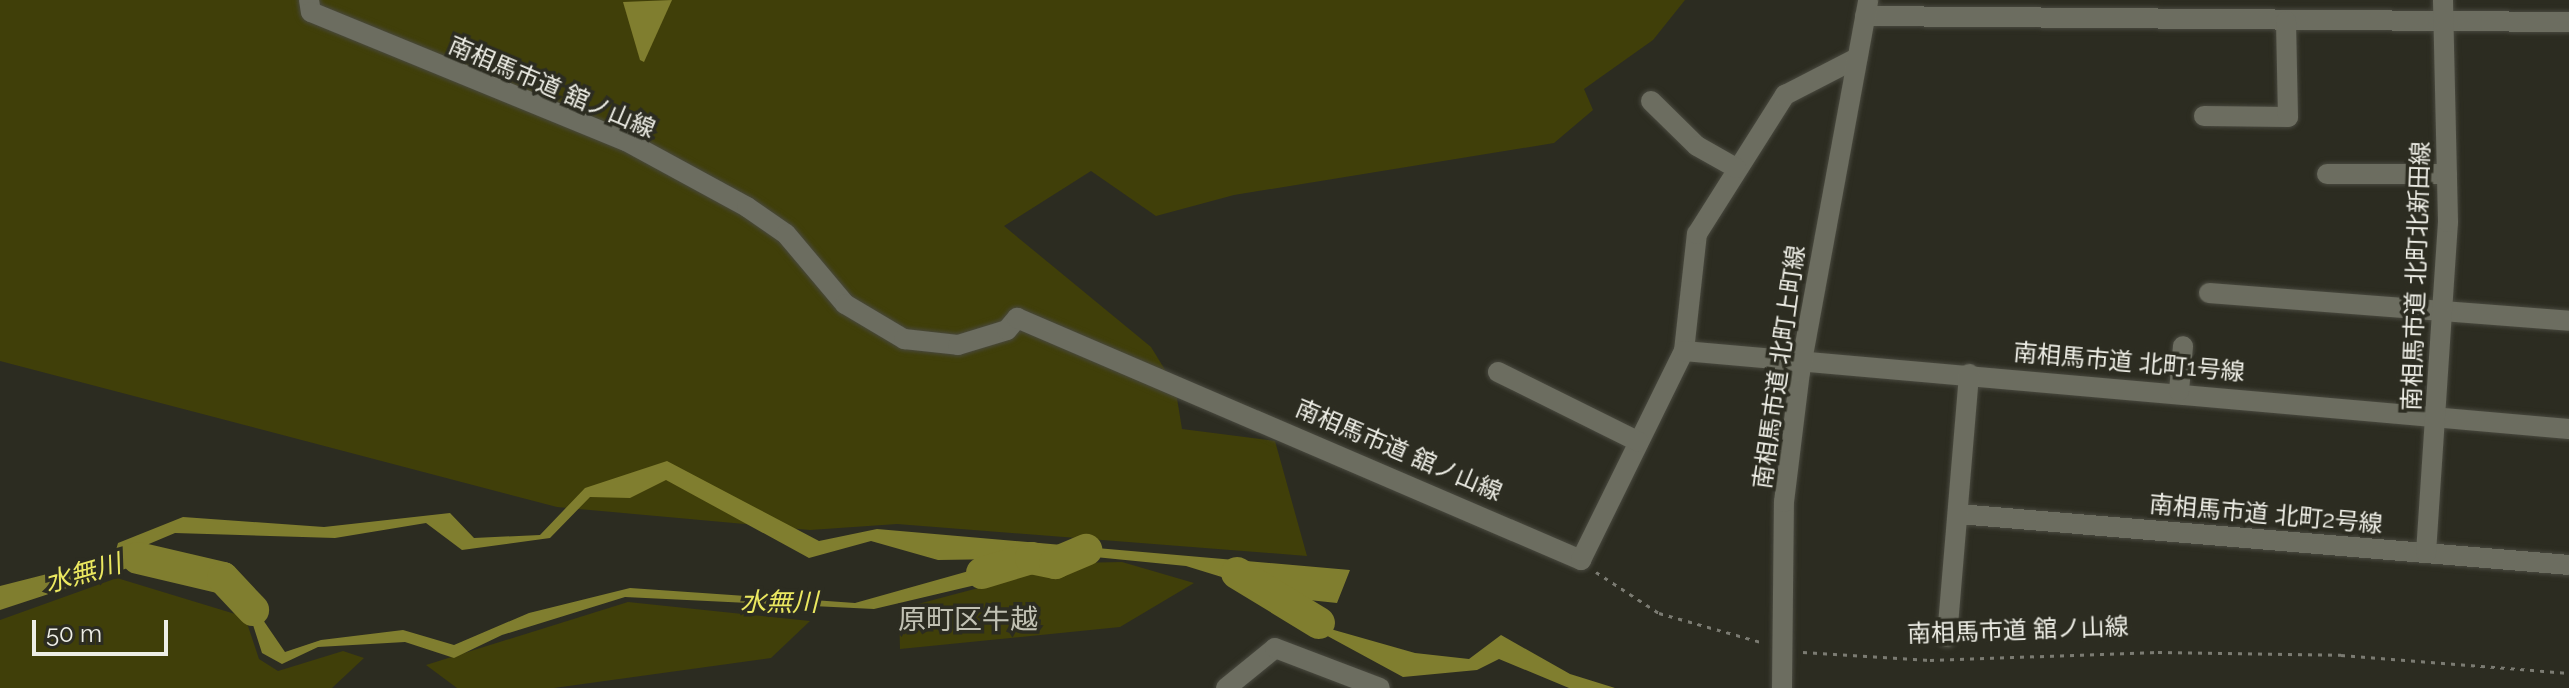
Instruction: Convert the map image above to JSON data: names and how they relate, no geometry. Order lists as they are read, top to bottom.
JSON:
{
  "streets": {
    "street": [
      "南相馬市道 舘ノ山線",
      "南相馬市道 北町北新田線",
      "南相馬市道 北町1号線",
      "南相馬市道 北町上町線",
      "南相馬市道 北町2号線"
    ]
  },
  "crossings": [
    ["南相馬市道 舘ノ山線", "南相馬市道 北町上町線"],
    ["南相馬市道 北町北新田線", "南相馬市道 北町1号線"],
    ["南相馬市道 北町北新田線", "南相馬市道 北町2号線"],
    ["南相馬市道 北町1号線", "南相馬市道 北町上町線"]
  ],
  "districts": ["原町区牛越"],
  "water": ["水無川"],
  "scale_bar": "50 m"
}
